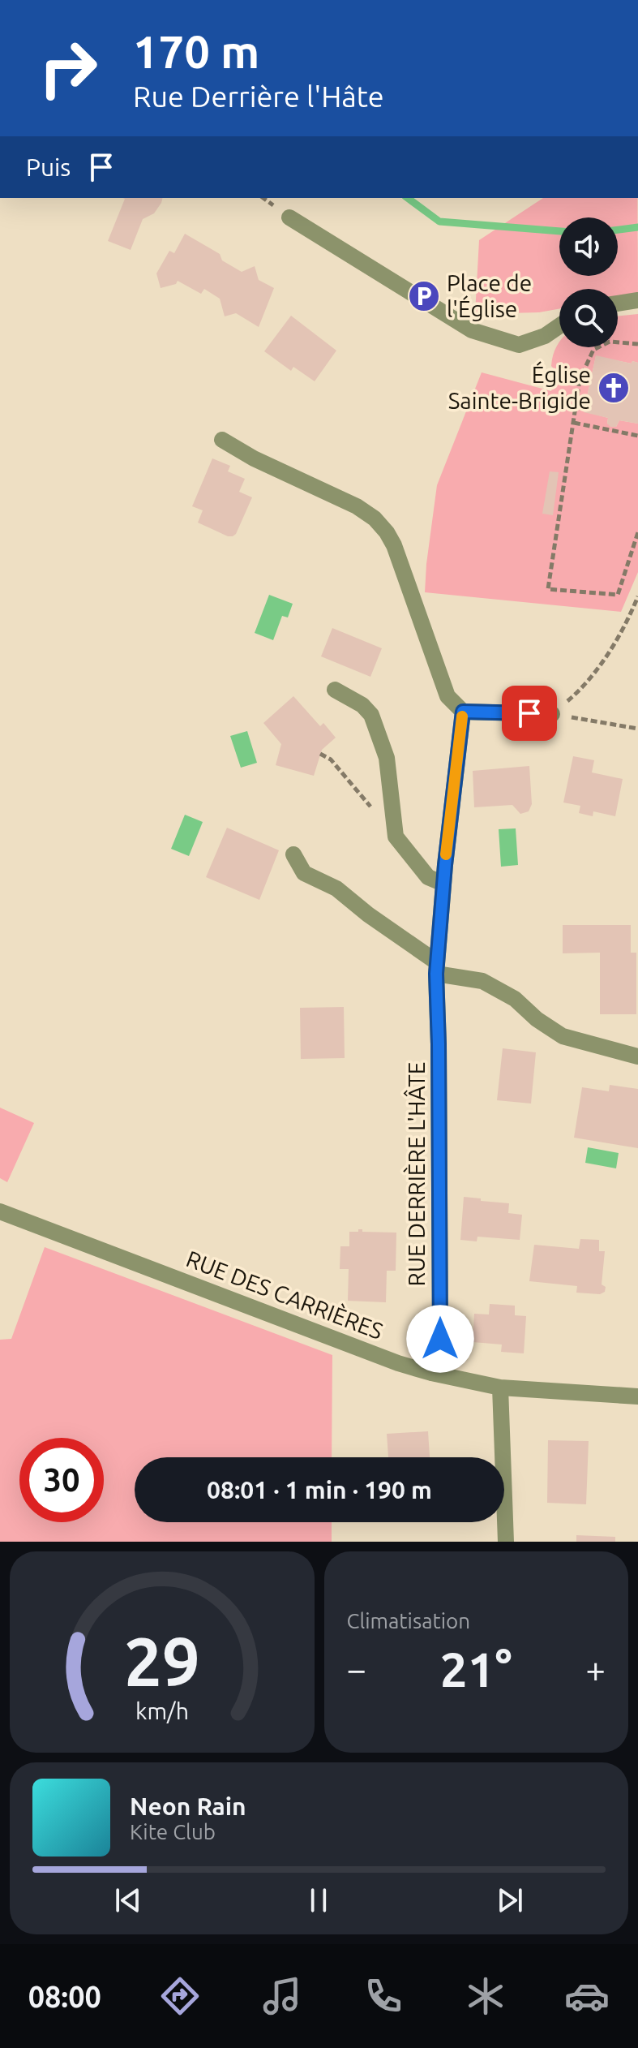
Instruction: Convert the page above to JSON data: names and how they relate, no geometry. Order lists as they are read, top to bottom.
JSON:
{
  "streets": {
    "street": ["RUE DERRIÈRE L'HÂTE", "RUE DES CARRIÈRES"]
  },
  "crossings": [
    ["RUE DERRIÈRE L'HÂTE", "RUE DES CARRIÈRES"]
  ],
  "places": {
    "parking": ["Place de l'Église"],
    "church": ["Église Sainte-Brigide"]
  },
  "page": {
    "turn": ["170 m", "Rue Derrière l'Hâte"],
    "then": "Puis",
    "limit": "30",
    "trip": "08:01 · 1 min · 190 m",
    "tile": "Climatisation",
    "heat": ["−", "21°", "+"],
    "song": ["Neon Rain", "Kite Club"],
    "tabs": "08:00",
    "gauge": ["29", "km/h"]
  }
}
